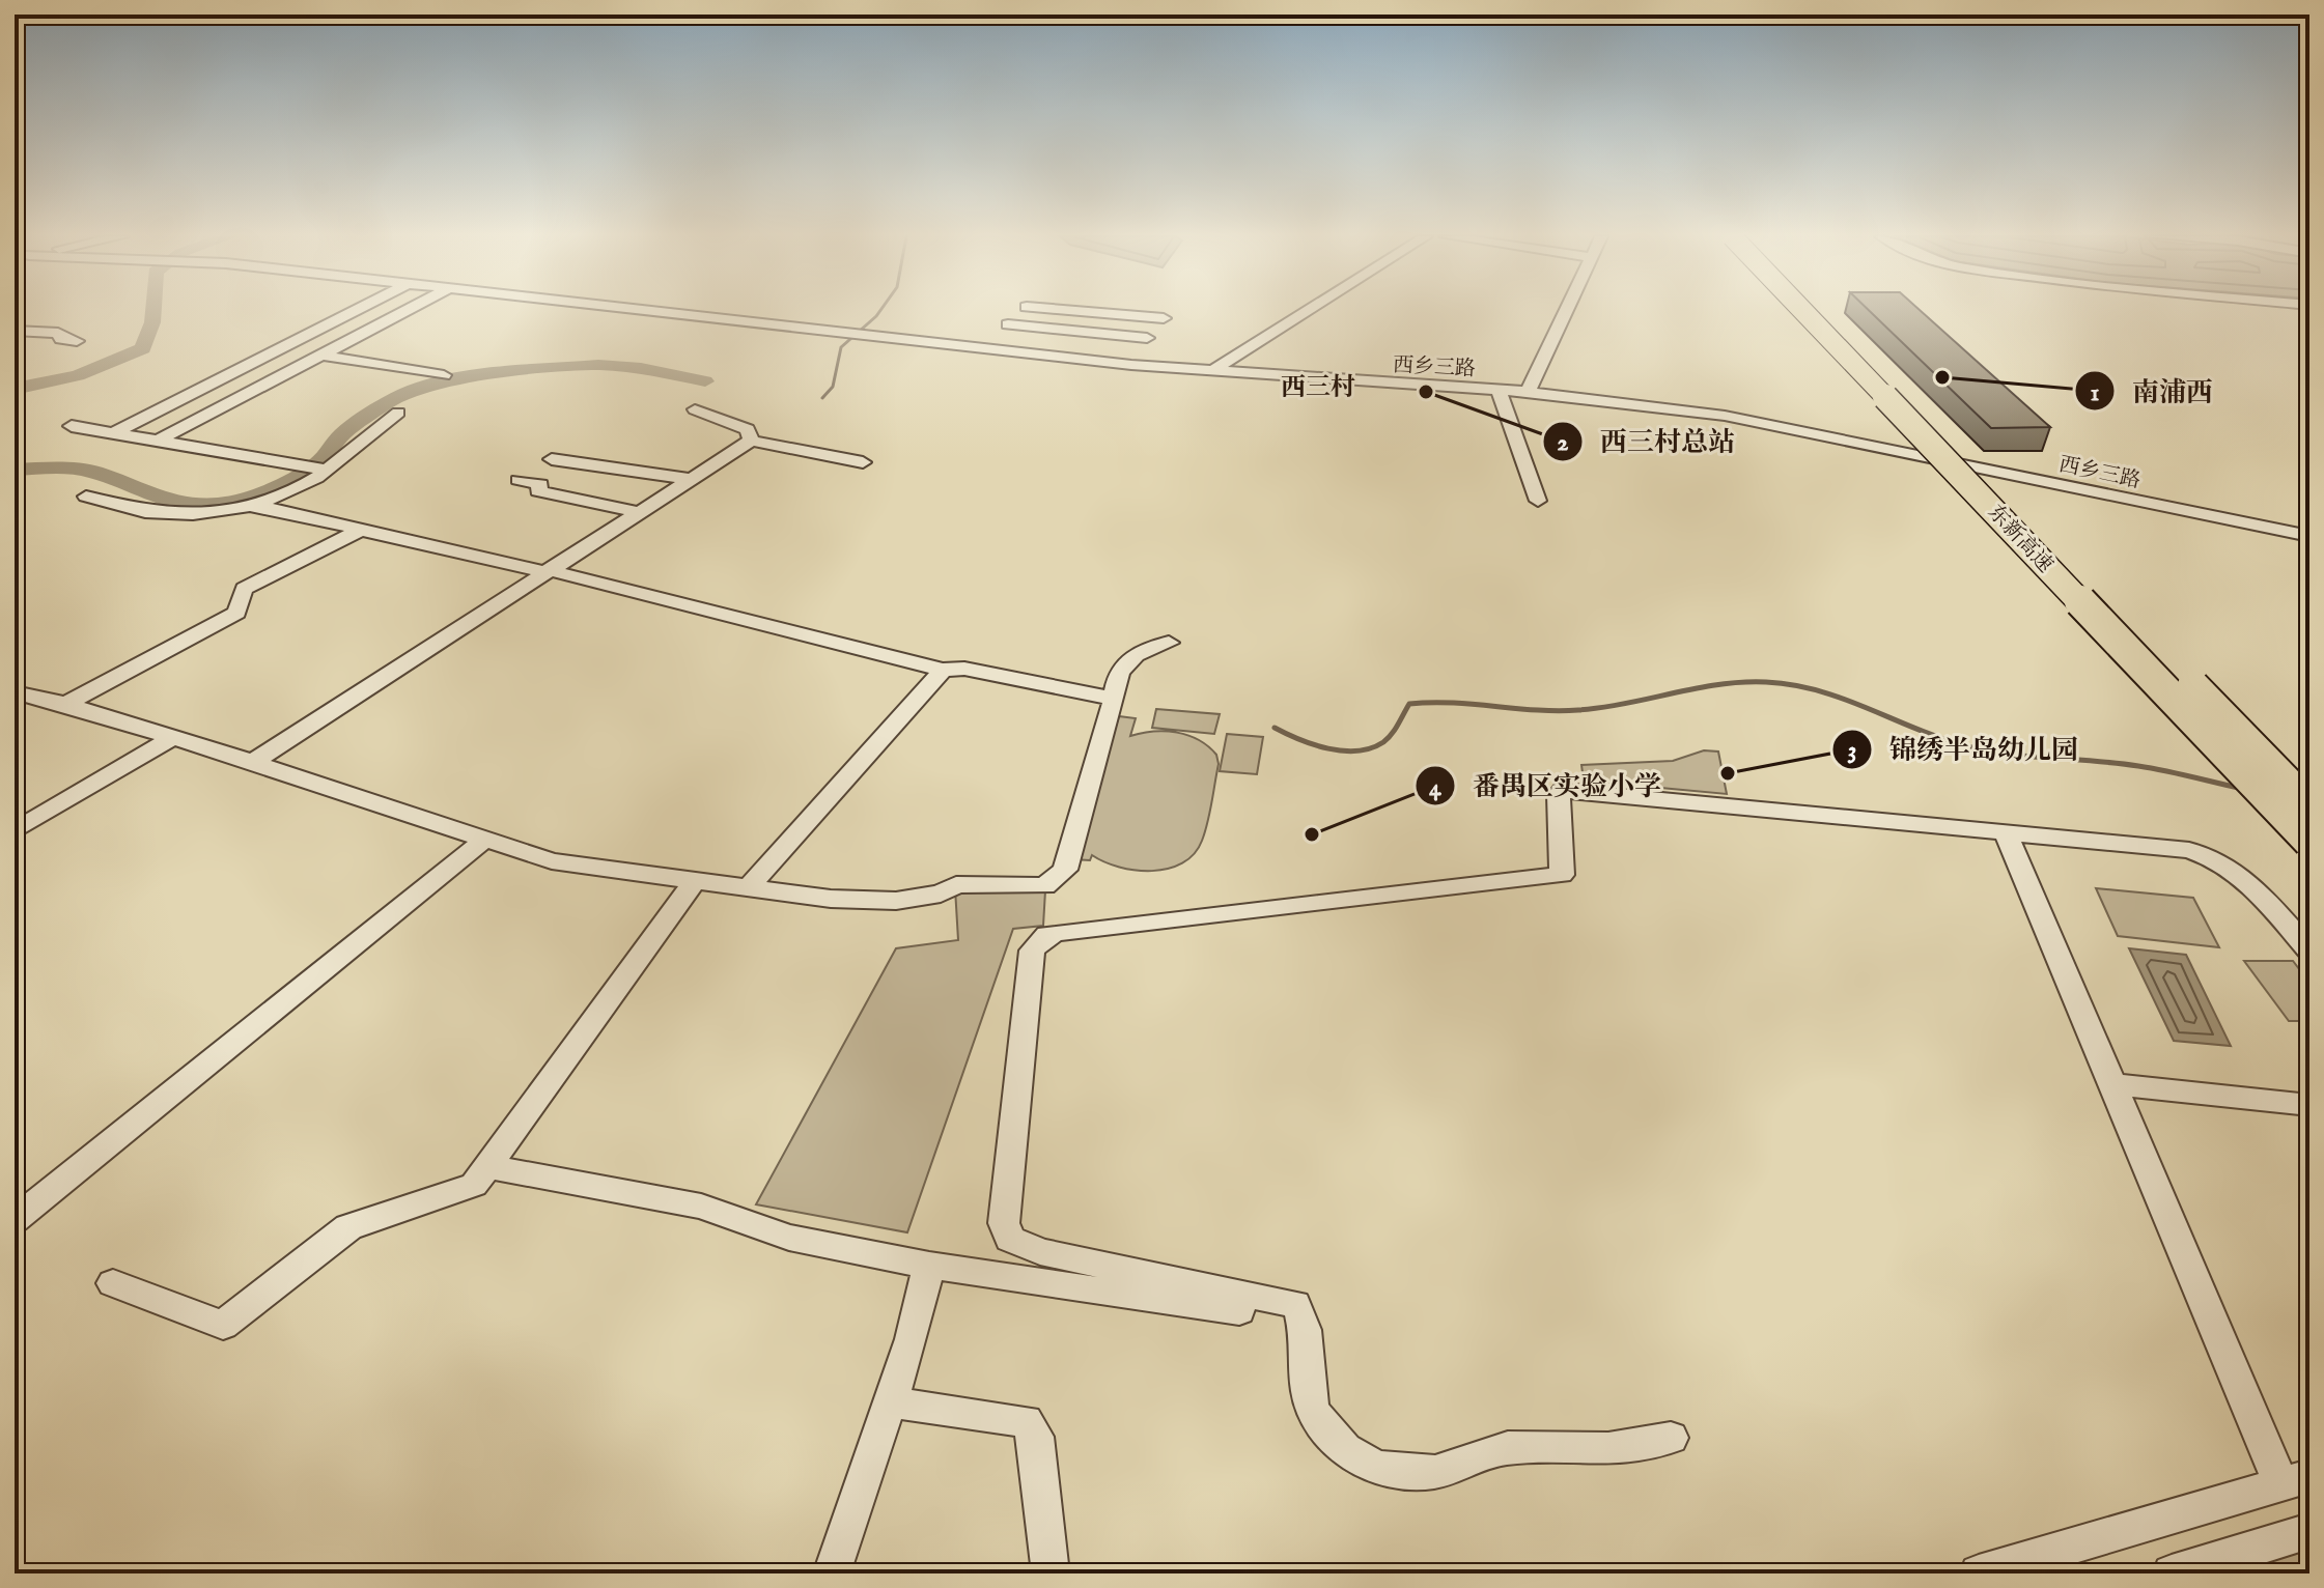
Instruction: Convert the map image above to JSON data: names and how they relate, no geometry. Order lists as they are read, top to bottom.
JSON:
{
  "streets": {
    "highway": ["东新高速"],
    "street": ["西乡三路"]
  },
  "districts": ["西三村"],
  "places": [
    "南浦西",
    "西三村总站",
    "锦绣半岛幼儿园",
    "番禺区实验小学"
  ]
}
